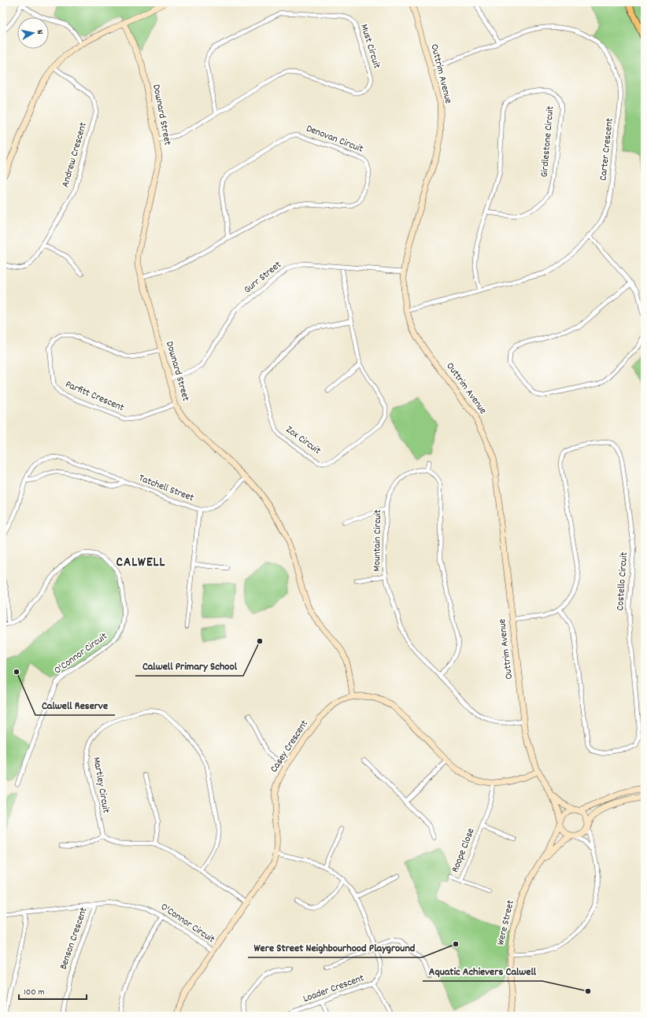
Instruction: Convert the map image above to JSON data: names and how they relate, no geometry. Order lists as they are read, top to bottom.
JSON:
{
  "streets": {
    "street": [
      "Must Circuit",
      "Outtrim Avenue",
      "Downard Street",
      "Denovan Circuit",
      "Girdlestone Circuit",
      "Carter Crescent",
      "Andrew Crescent",
      "Gurr Street",
      "Parfitt Crescent",
      "Zox Circuit",
      "Tatchell Street",
      "Mountain Circuit",
      "Costello Circuit",
      "O'Connor Circuit",
      "Casey Crescent",
      "Martley Circuit",
      "Roope Close",
      "Were Street",
      "Benson Crescent",
      "Loader Crescent"
    ]
  },
  "crossings": [
    ["Must Circuit", "Downard Street"],
    ["Outtrim Avenue", "Carter Crescent"],
    ["Outtrim Avenue", "Gurr Street"],
    ["Outtrim Avenue", "Mountain Circuit"],
    ["Outtrim Avenue", "Costello Circuit"],
    ["Outtrim Avenue", "Casey Crescent"],
    ["Outtrim Avenue", "Were Street"],
    ["Downard Street", "Denovan Circuit"],
    ["Downard Street", "Gurr Street"],
    ["Downard Street", "Parfitt Crescent"],
    ["Downard Street", "Tatchell Street"],
    ["Downard Street", "Casey Crescent"],
    ["Girdlestone Circuit", "Carter Crescent"],
    ["Gurr Street", "Zox Circuit"],
    ["O'Connor Circuit", "Casey Crescent"],
    ["O'Connor Circuit", "Benson Crescent"],
    ["Casey Crescent", "Roope Close"],
    ["Casey Crescent", "Loader Crescent"]
  ],
  "districts": ["CALWELL"],
  "places": [
    "Calwell Primary School",
    "Calwell Reserve",
    "Were Street Neighbourhood Playground",
    "Aquatic Achievers Calwell"
  ],
  "scale_bar": "100 m",
  "north": "right"
}
